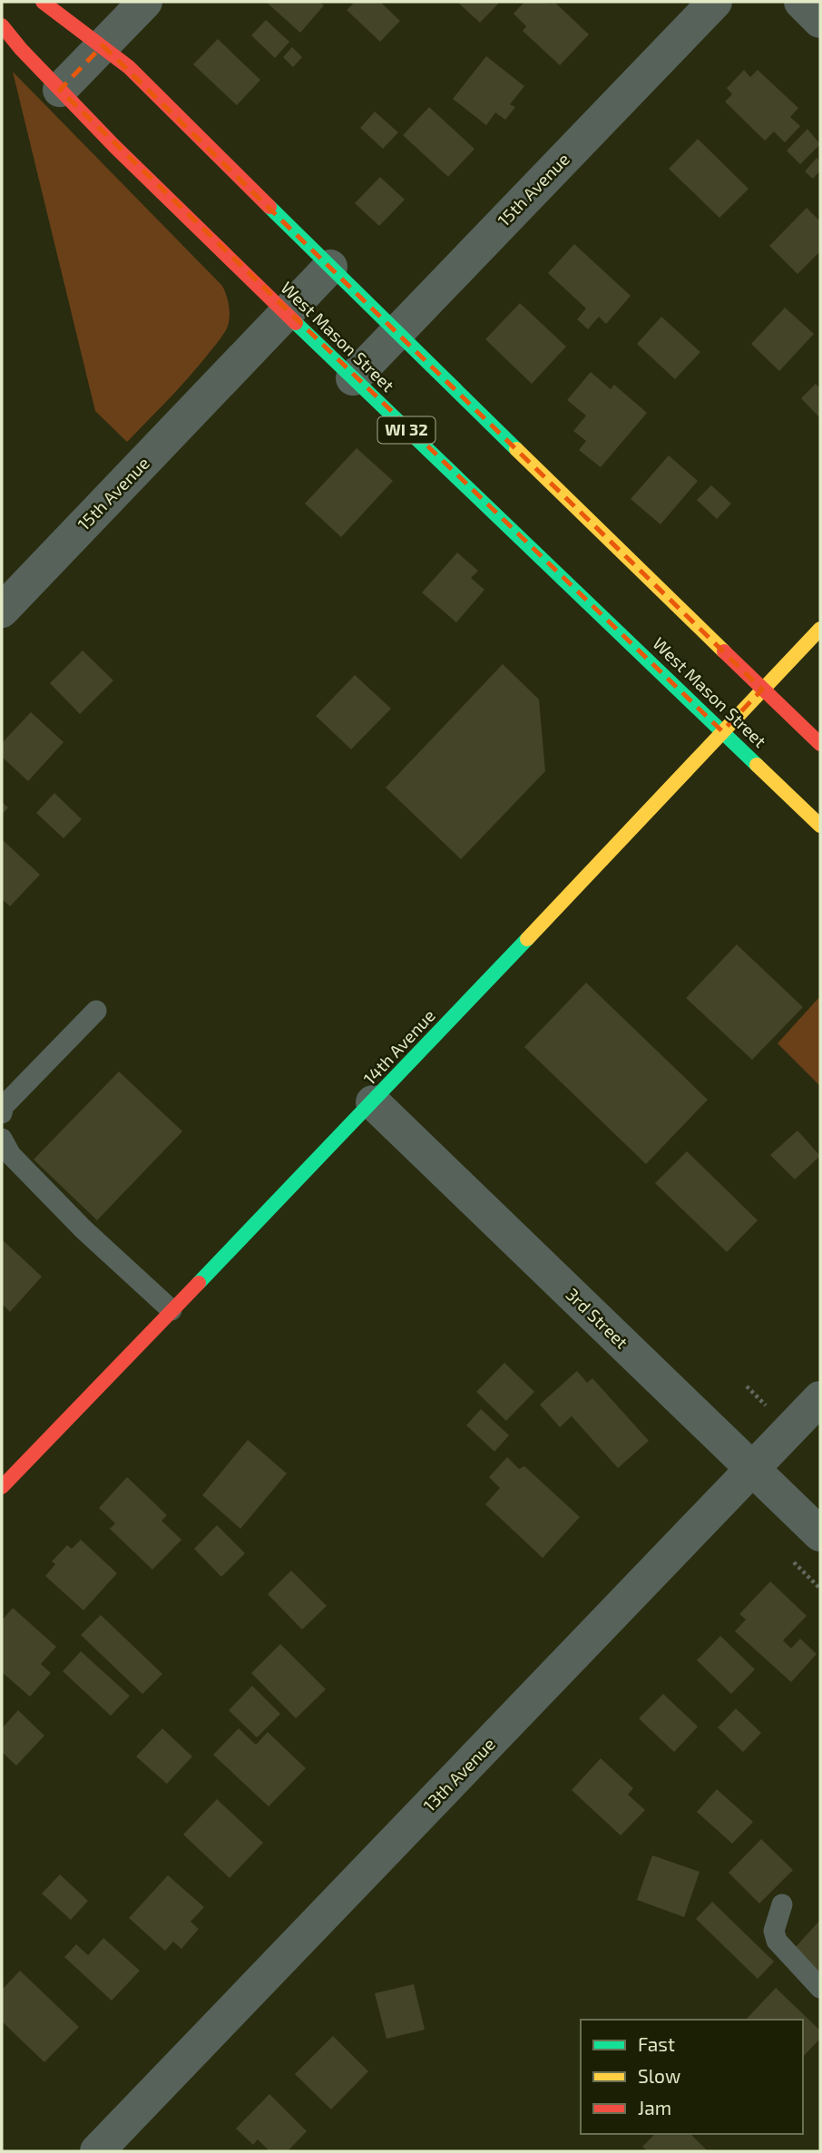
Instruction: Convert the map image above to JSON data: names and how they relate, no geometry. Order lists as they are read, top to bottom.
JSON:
{
  "streets": {
    "main road": ["West Mason Street", "WI 32", "14th Avenue"],
    "street": ["15th Avenue", "3rd Street", "13th Avenue"]
  },
  "crossings": [
    ["15th Avenue", "West Mason Street"],
    ["West Mason Street", "14th Avenue"],
    ["14th Avenue", "3rd Street"],
    ["3rd Street", "13th Avenue"]
  ],
  "legend": ["Fast", "Slow", "Jam"]
}
